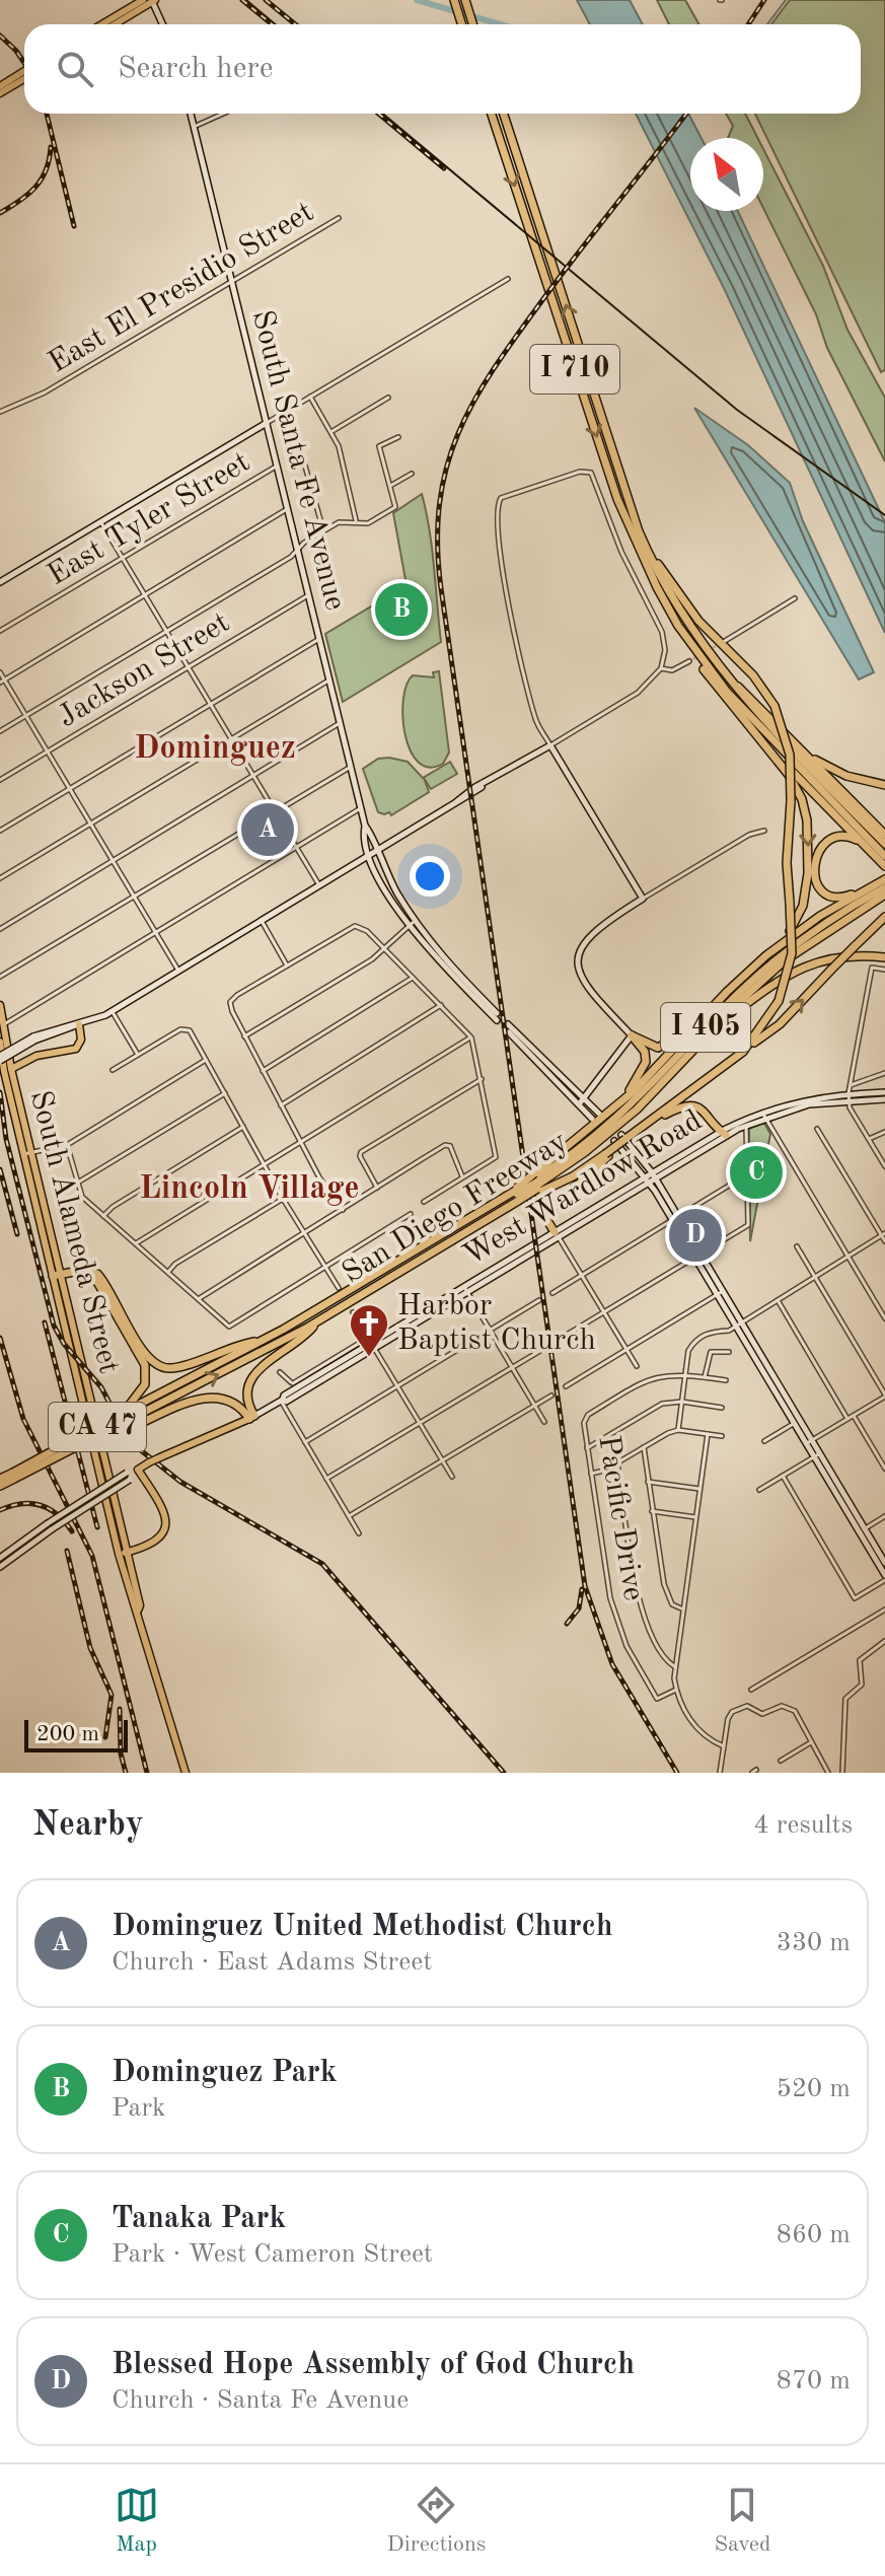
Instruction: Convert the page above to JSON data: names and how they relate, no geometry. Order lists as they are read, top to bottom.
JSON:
{
  "streets": {
    "highway": ["I 710", "I 405", "San Diego Freeway"],
    "main road": [
      "South Santa Fe Avenue",
      "West Wardlow Road",
      "South Alameda Street",
      "CA 47"
    ],
    "street": [
      "East El Presidio Street",
      "East Tyler Street",
      "Jackson Street",
      "Pacific Drive"
    ]
  },
  "crossings": [
    ["East El Presidio Street", "South Santa Fe Avenue"],
    ["South Santa Fe Avenue", "East Tyler Street"],
    ["South Santa Fe Avenue", "Jackson Street"]
  ],
  "districts": ["Dominguez", "Lincoln Village"],
  "places": {
    "church": ["Harbor Baptist Church"]
  },
  "scale_bar": "200 m",
  "north": "top left",
  "page": {
    "search": "Search here",
    "pins": [
      "B",
      "A",
      "C",
      "D"
    ],
    "scale": "200 m",
    "heading": ["Nearby", "4 results"],
    "list": [
      {
        "mark": "A",
        "name": "Dominguez United Methodist Church",
        "note": "Church · East Adams Street",
        "value": "330 m"
      },
      {
        "mark": "B",
        "name": "Dominguez Park",
        "note": "Park",
        "value": "520 m"
      },
      {
        "mark": "C",
        "name": "Tanaka Park",
        "note": "Park · West Cameron Street",
        "value": "860 m"
      },
      {
        "mark": "D",
        "name": "Blessed Hope Assembly of God Church",
        "note": "Church · Santa Fe Avenue",
        "value": "870 m"
      }
    ],
    "nav": ["Map", "Directions", "Saved"]
  }
}
